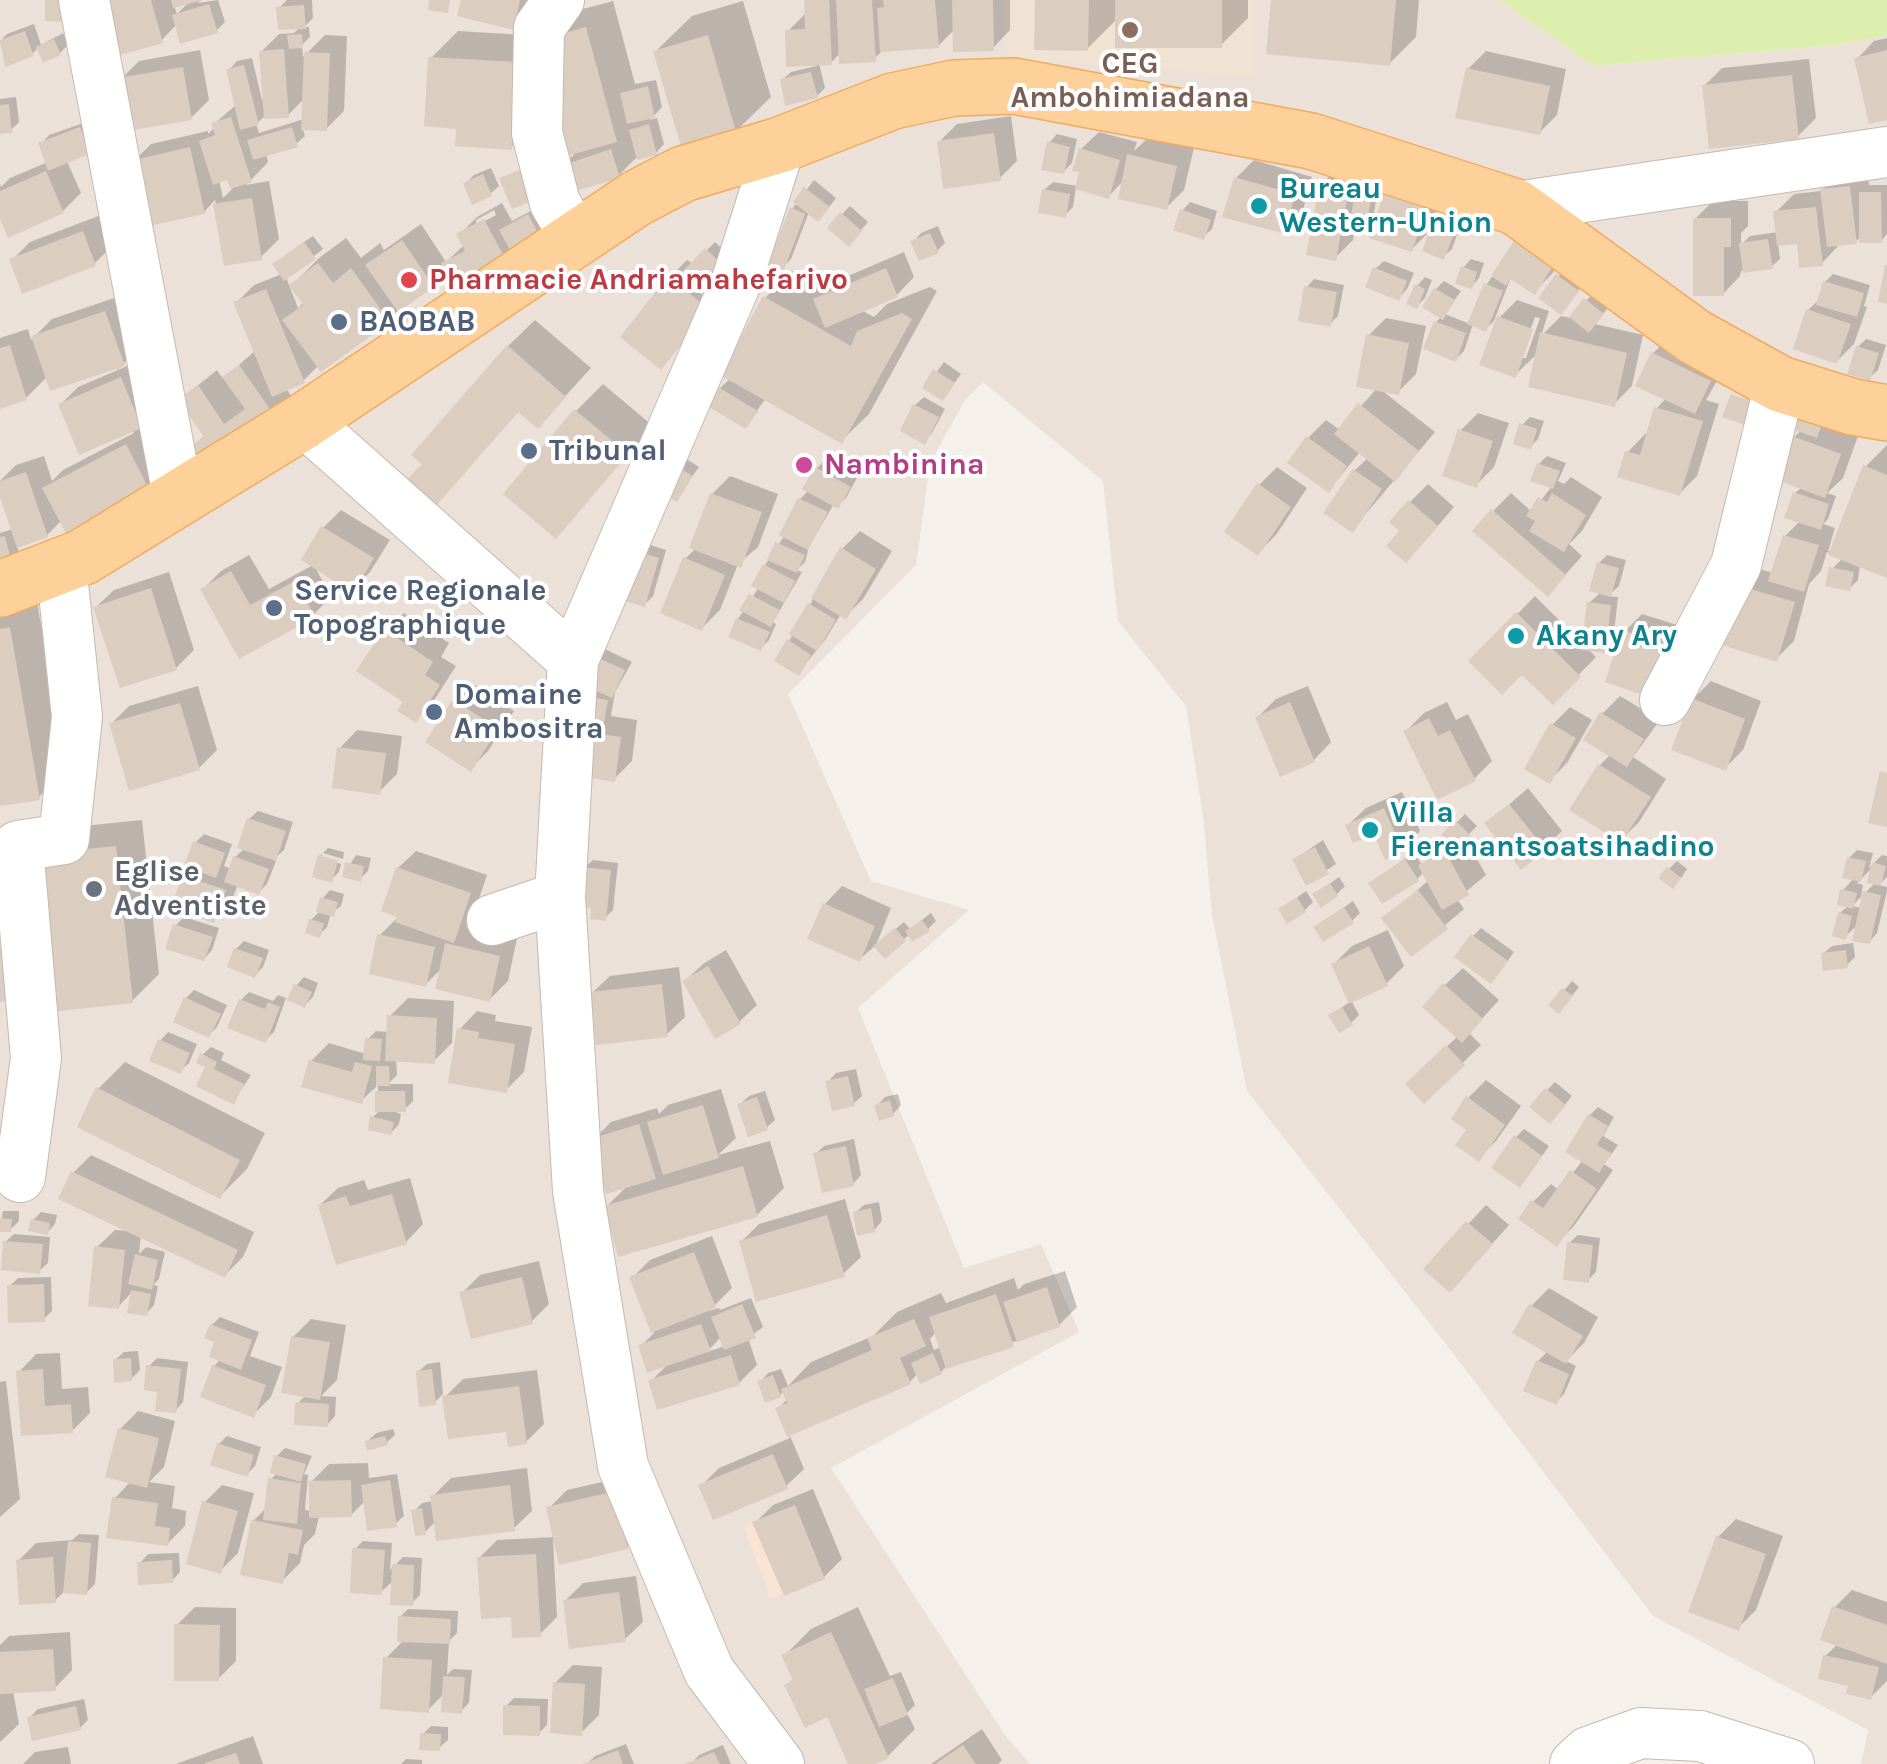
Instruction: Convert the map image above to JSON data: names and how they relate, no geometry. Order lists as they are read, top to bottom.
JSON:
{
  "places": [
    "CEG Ambohimiadana",
    "Bureau Western-Union",
    "Pharmacie Andriamahefarivo",
    "BAOBAB",
    "Tribunal",
    "Nambinina",
    "Service Regionale Topographique",
    "Akany Ary",
    "Domaine Ambositra",
    "Villa Fierenantsoatsihadino",
    "Eglise Adventiste"
  ]
}
